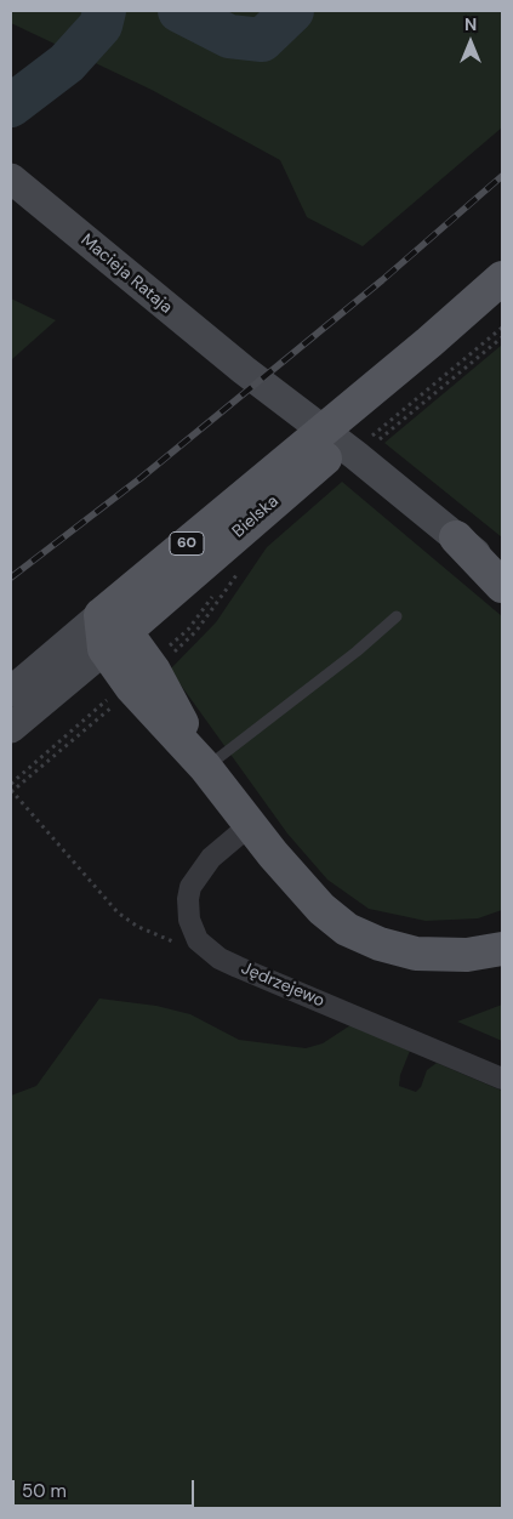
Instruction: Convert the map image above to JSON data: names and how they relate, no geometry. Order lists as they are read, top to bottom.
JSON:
{
  "streets": {
    "main road": ["Macieja Rataja", "Bielska", "60"],
    "street": ["Jędrzejewo"]
  },
  "scale_bar": "50 m",
  "north": "top"
}
